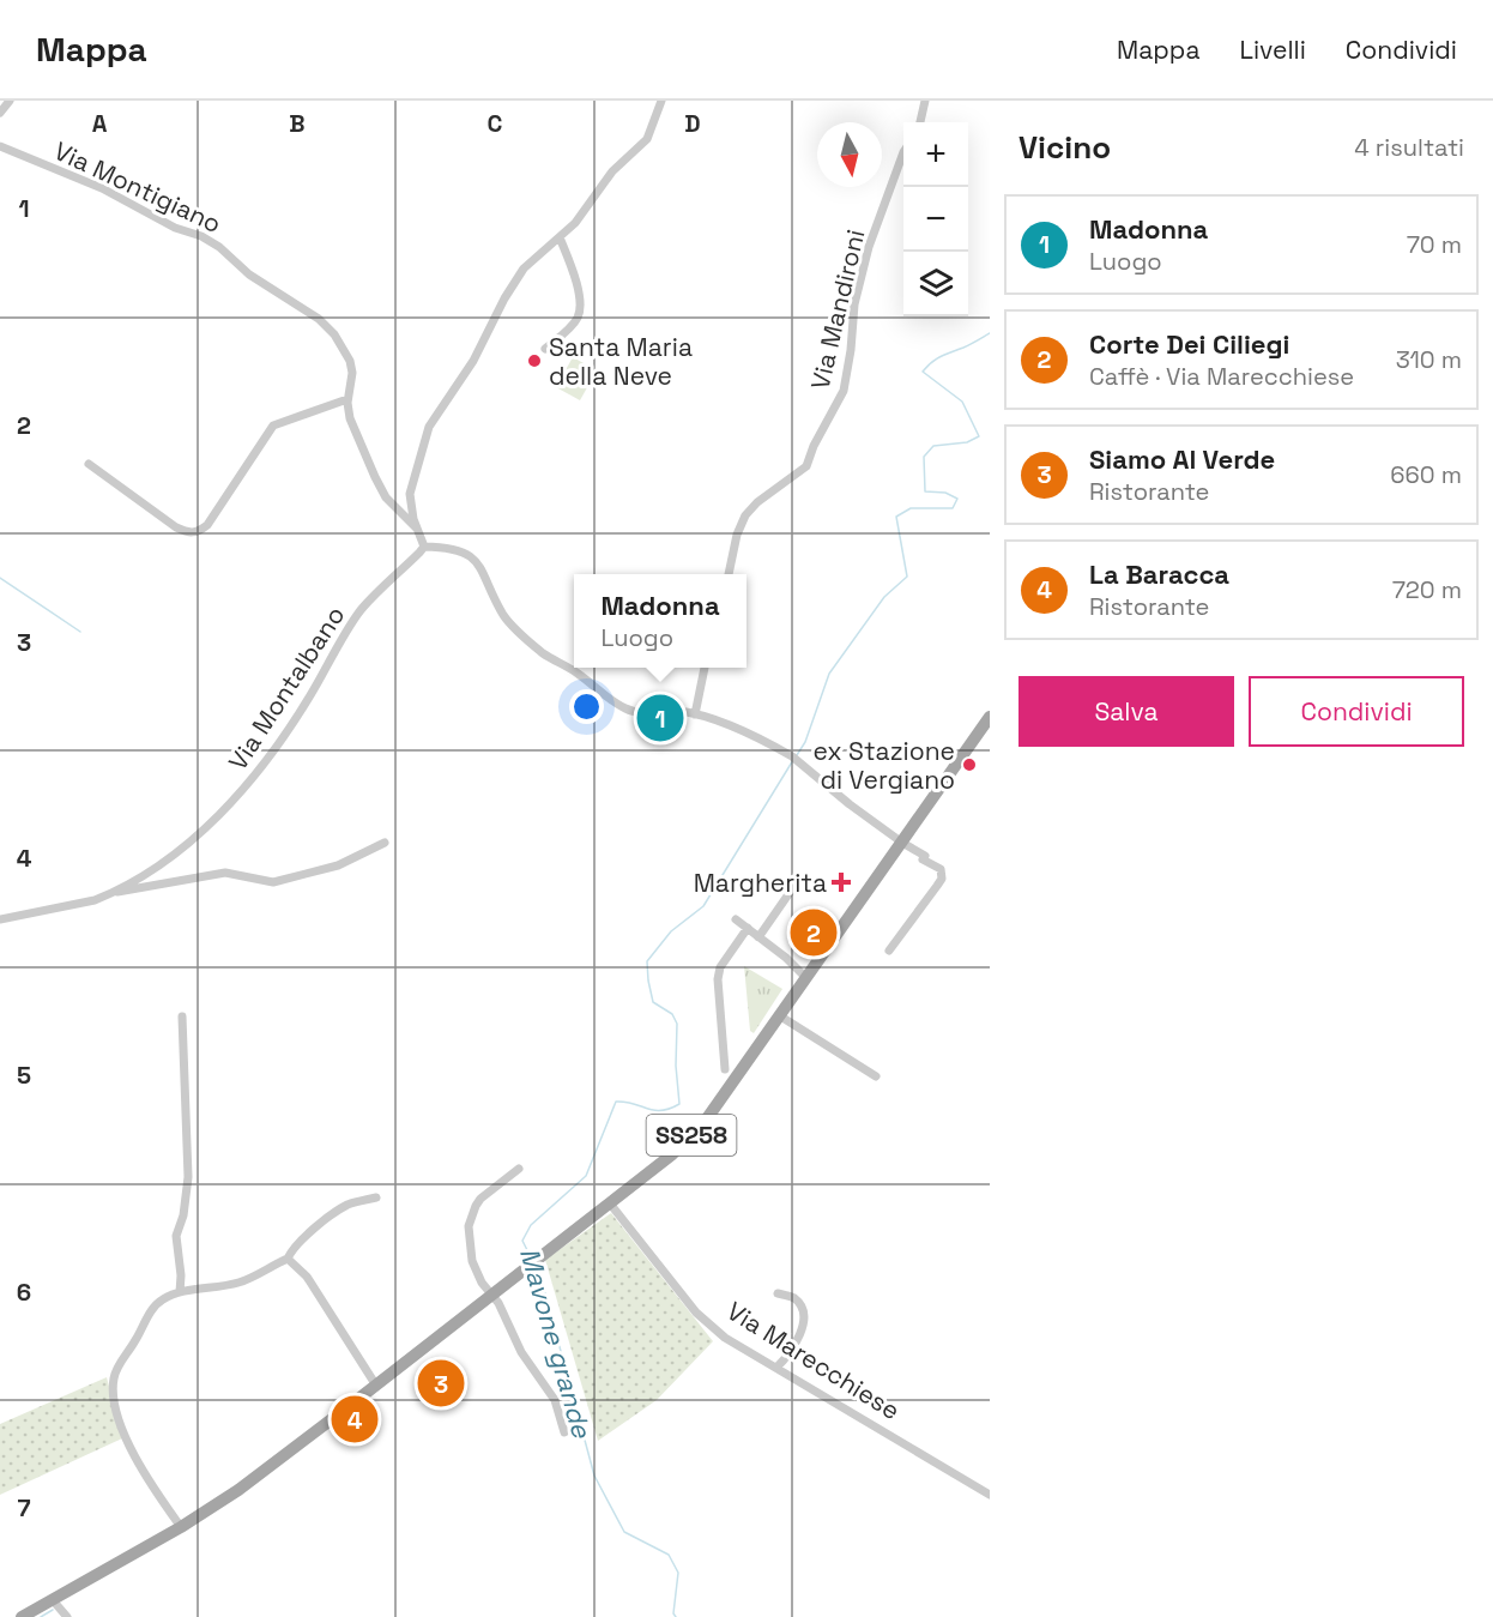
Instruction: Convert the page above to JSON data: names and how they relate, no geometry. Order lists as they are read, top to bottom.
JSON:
{
  "streets": {
    "main road": ["SS258"],
    "street": [
      "Via Montigiano",
      "Via Mandironi",
      "Via Montalbano",
      "Via Marecchiese"
    ]
  },
  "crossings": [
    ["SS258", "Via Marecchiese"]
  ],
  "water": ["Mavone grande"],
  "places": {
    "other": ["Santa Maria della Neve", "ex Stazione di Vergiano"],
    "health": ["Margherita"]
  },
  "north": "bottom",
  "page": {
    "header": "Mappa",
    "nav": ["Mappa", "Livelli", "Condividi"],
    "heading": ["Vicino", "4 risultati"],
    "map_buttons": ["+", "−"],
    "list": [
      {
        "mark": "1",
        "name": "Madonna",
        "note": "Luogo",
        "value": "70 m"
      },
      {
        "mark": "2",
        "name": "Corte Dei Ciliegi",
        "note": "Caffè · Via Marecchiese",
        "value": "310 m"
      },
      {
        "mark": "3",
        "name": "Siamo Al Verde",
        "note": "Ristorante",
        "value": "660 m"
      },
      {
        "mark": "4",
        "name": "La Baracca",
        "note": "Ristorante",
        "value": "720 m"
      }
    ],
    "popup": ["Madonna", "Luogo"],
    "buttons": ["Salva", "Condividi"],
    "pins": [
      "1",
      "2",
      "3",
      "4"
    ]
  },
  "grid": {
    "columns": [
      "A",
      "B",
      "C",
      "D"
    ],
    "rows": [
      "1",
      "2",
      "3",
      "4",
      "5",
      "6",
      "7"
    ]
  }
}
